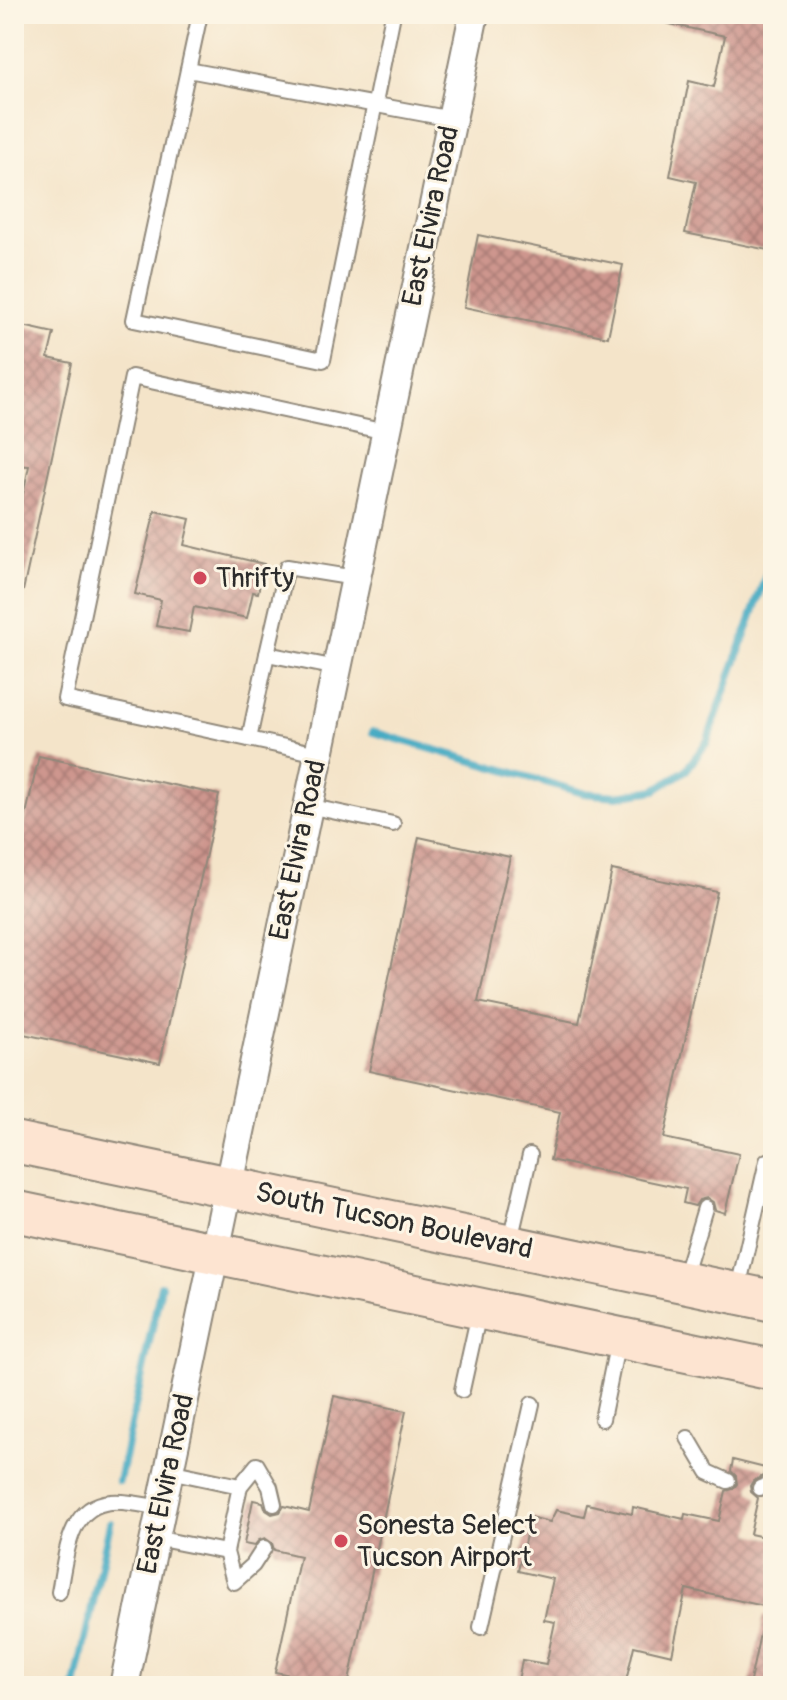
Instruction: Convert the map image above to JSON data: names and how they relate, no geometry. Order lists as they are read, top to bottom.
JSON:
{
  "streets": {
    "main road": ["South Tucson Boulevard"],
    "street": ["East Elvira Road"]
  },
  "crossings": [
    ["East Elvira Road", "South Tucson Boulevard"]
  ],
  "places": ["Thrifty", "Sonesta Select Tucson Airport"]
}
